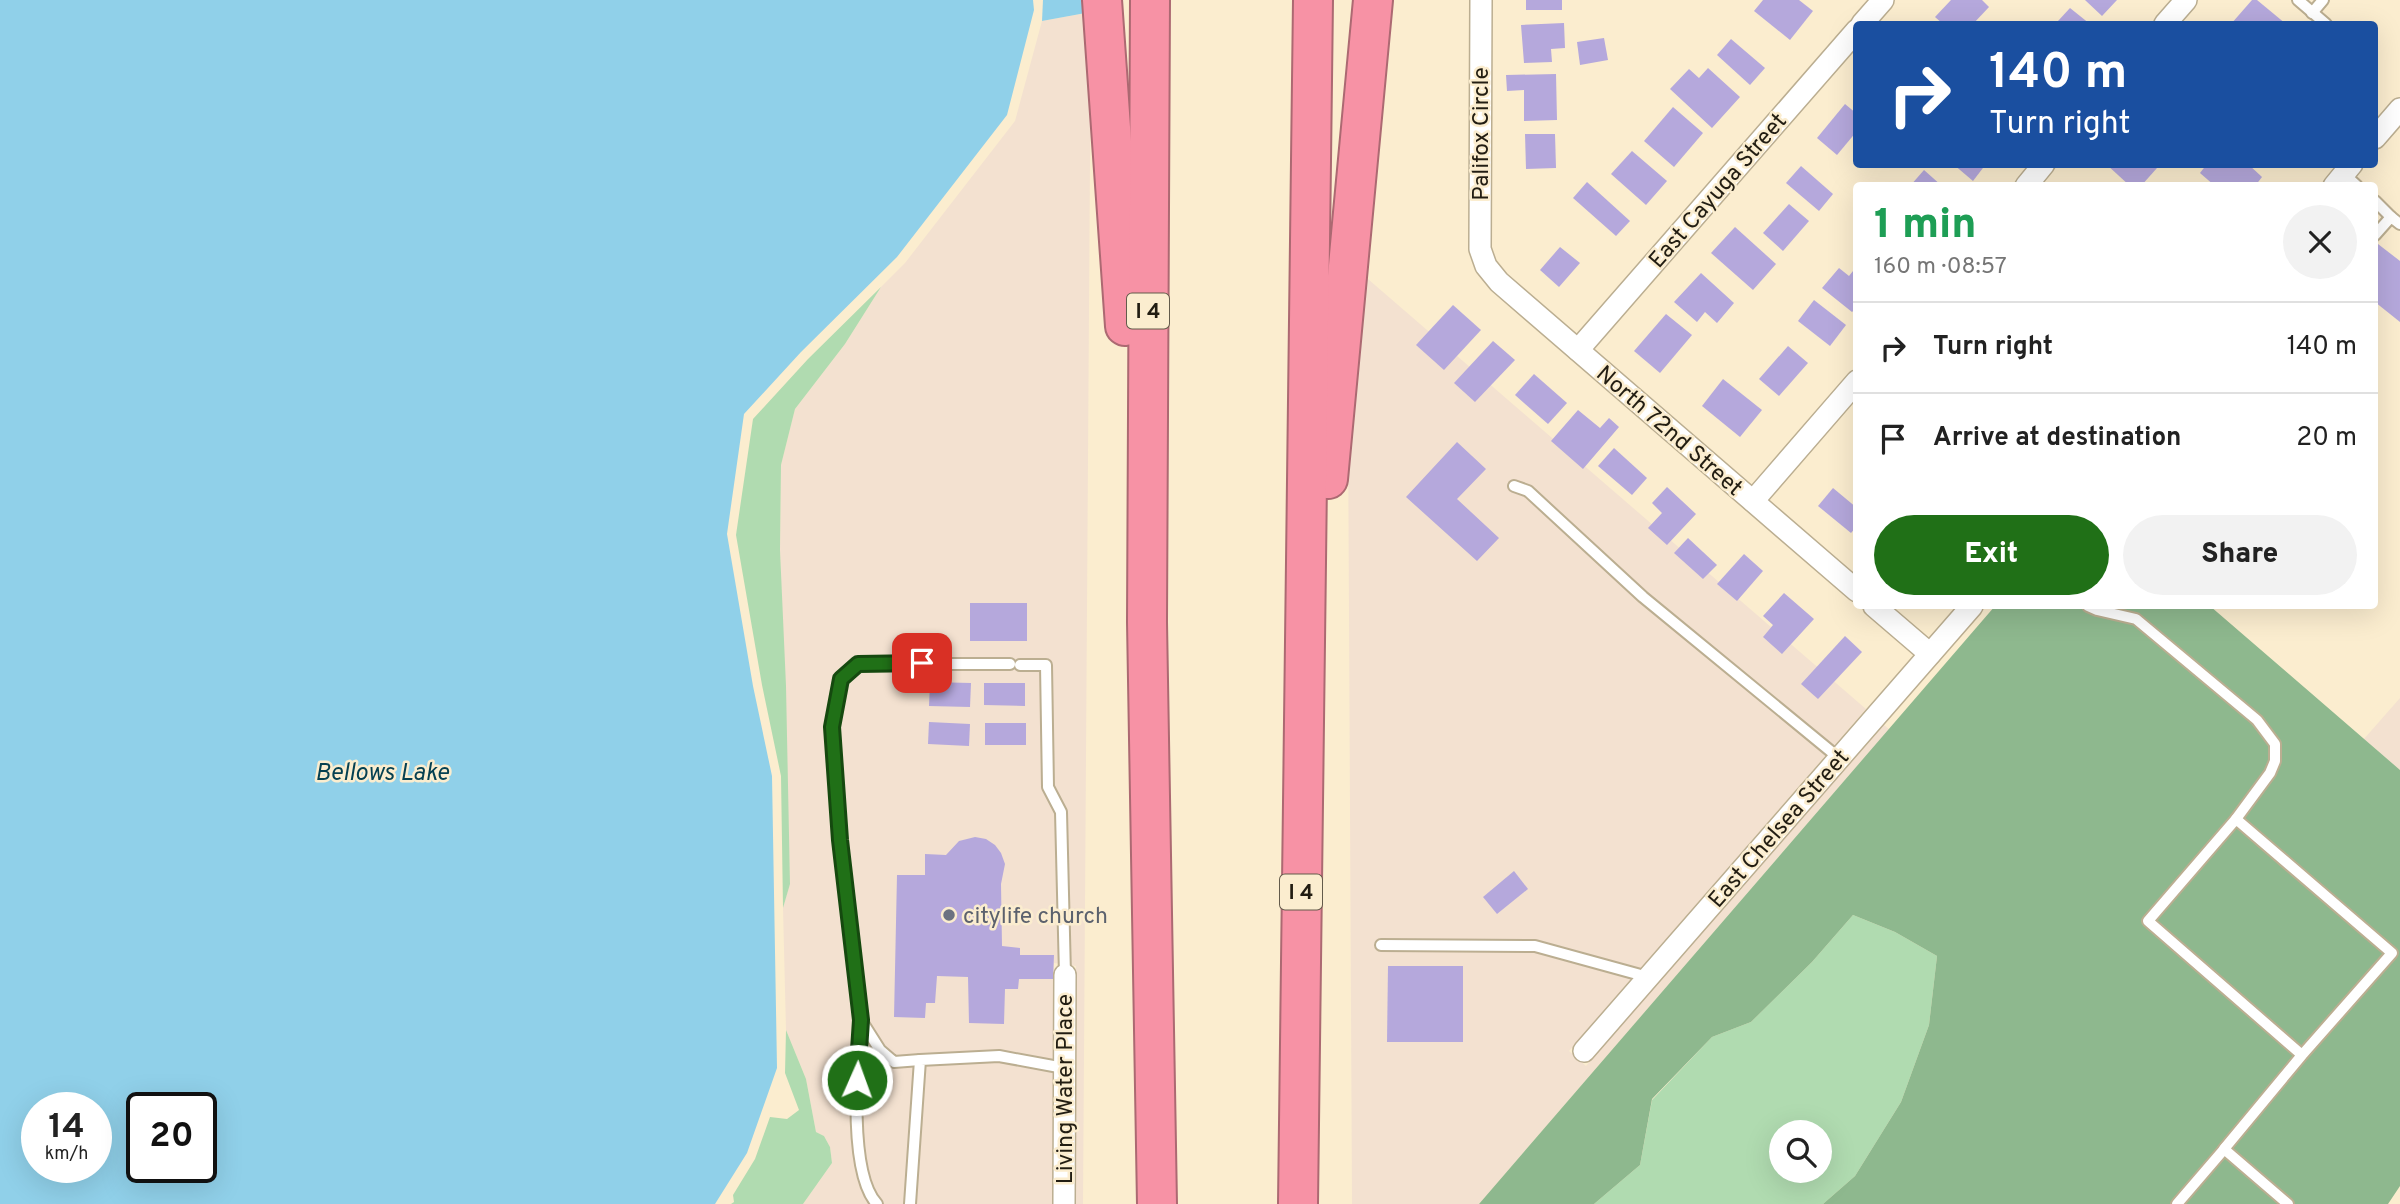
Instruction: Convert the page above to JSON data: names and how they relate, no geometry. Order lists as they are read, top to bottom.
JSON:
{
  "streets": {
    "highway": ["I 4"],
    "street": [
      "Palifox Circle",
      "East Cayuga Street",
      "North 72nd Street",
      "East Chelsea Street",
      "Living Water Place"
    ]
  },
  "crossings": [
    ["Palifox Circle", "North 72nd Street"],
    ["East Cayuga Street", "North 72nd Street"]
  ],
  "water": ["Bellows Lake"],
  "places": ["citylife church"],
  "page": {
    "turn": ["140 m", "Turn right"],
    "heading": ["1 min", "160 m · 08:57"],
    "list": [
      {
        "name": "Turn right",
        "value": "140 m"
      },
      {
        "name": "Arrive at destination",
        "value": "20 m"
      }
    ],
    "buttons": ["Exit", "Share"],
    "speed": "14 km/h",
    "limit": "20"
  }
}
